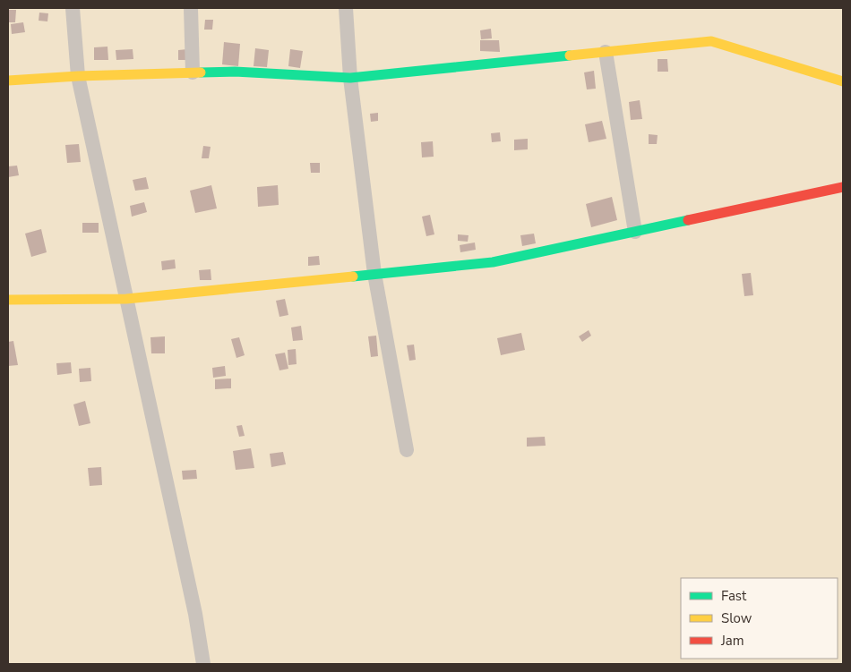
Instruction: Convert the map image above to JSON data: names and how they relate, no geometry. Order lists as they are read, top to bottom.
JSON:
{
  "legend": ["Fast", "Slow", "Jam"]
}
